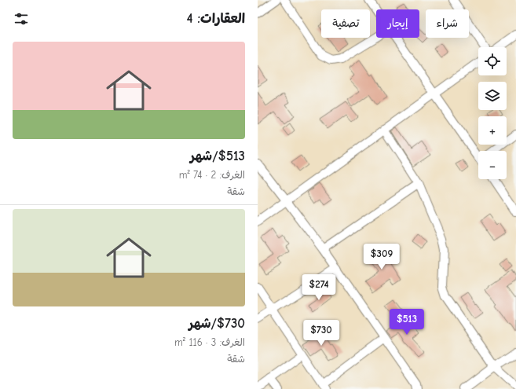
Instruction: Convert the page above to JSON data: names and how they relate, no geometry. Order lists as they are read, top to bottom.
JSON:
{
  "page": {
    "heading": "العقارات: 4",
    "chip": ["شراء", "إيجار", "تصفية"],
    "list": [
      {
        "name": "$513/شهر",
        "note": "الغرف: 2 · 74 m² · شقة"
      },
      {
        "name": "$730/شهر",
        "note": "الغرف: 3 · 116 m² · شقة"
      }
    ],
    "map_buttons": ["+", "−"],
    "price": [
      "$309",
      "$274",
      "$513",
      "$730"
    ]
  }
}
